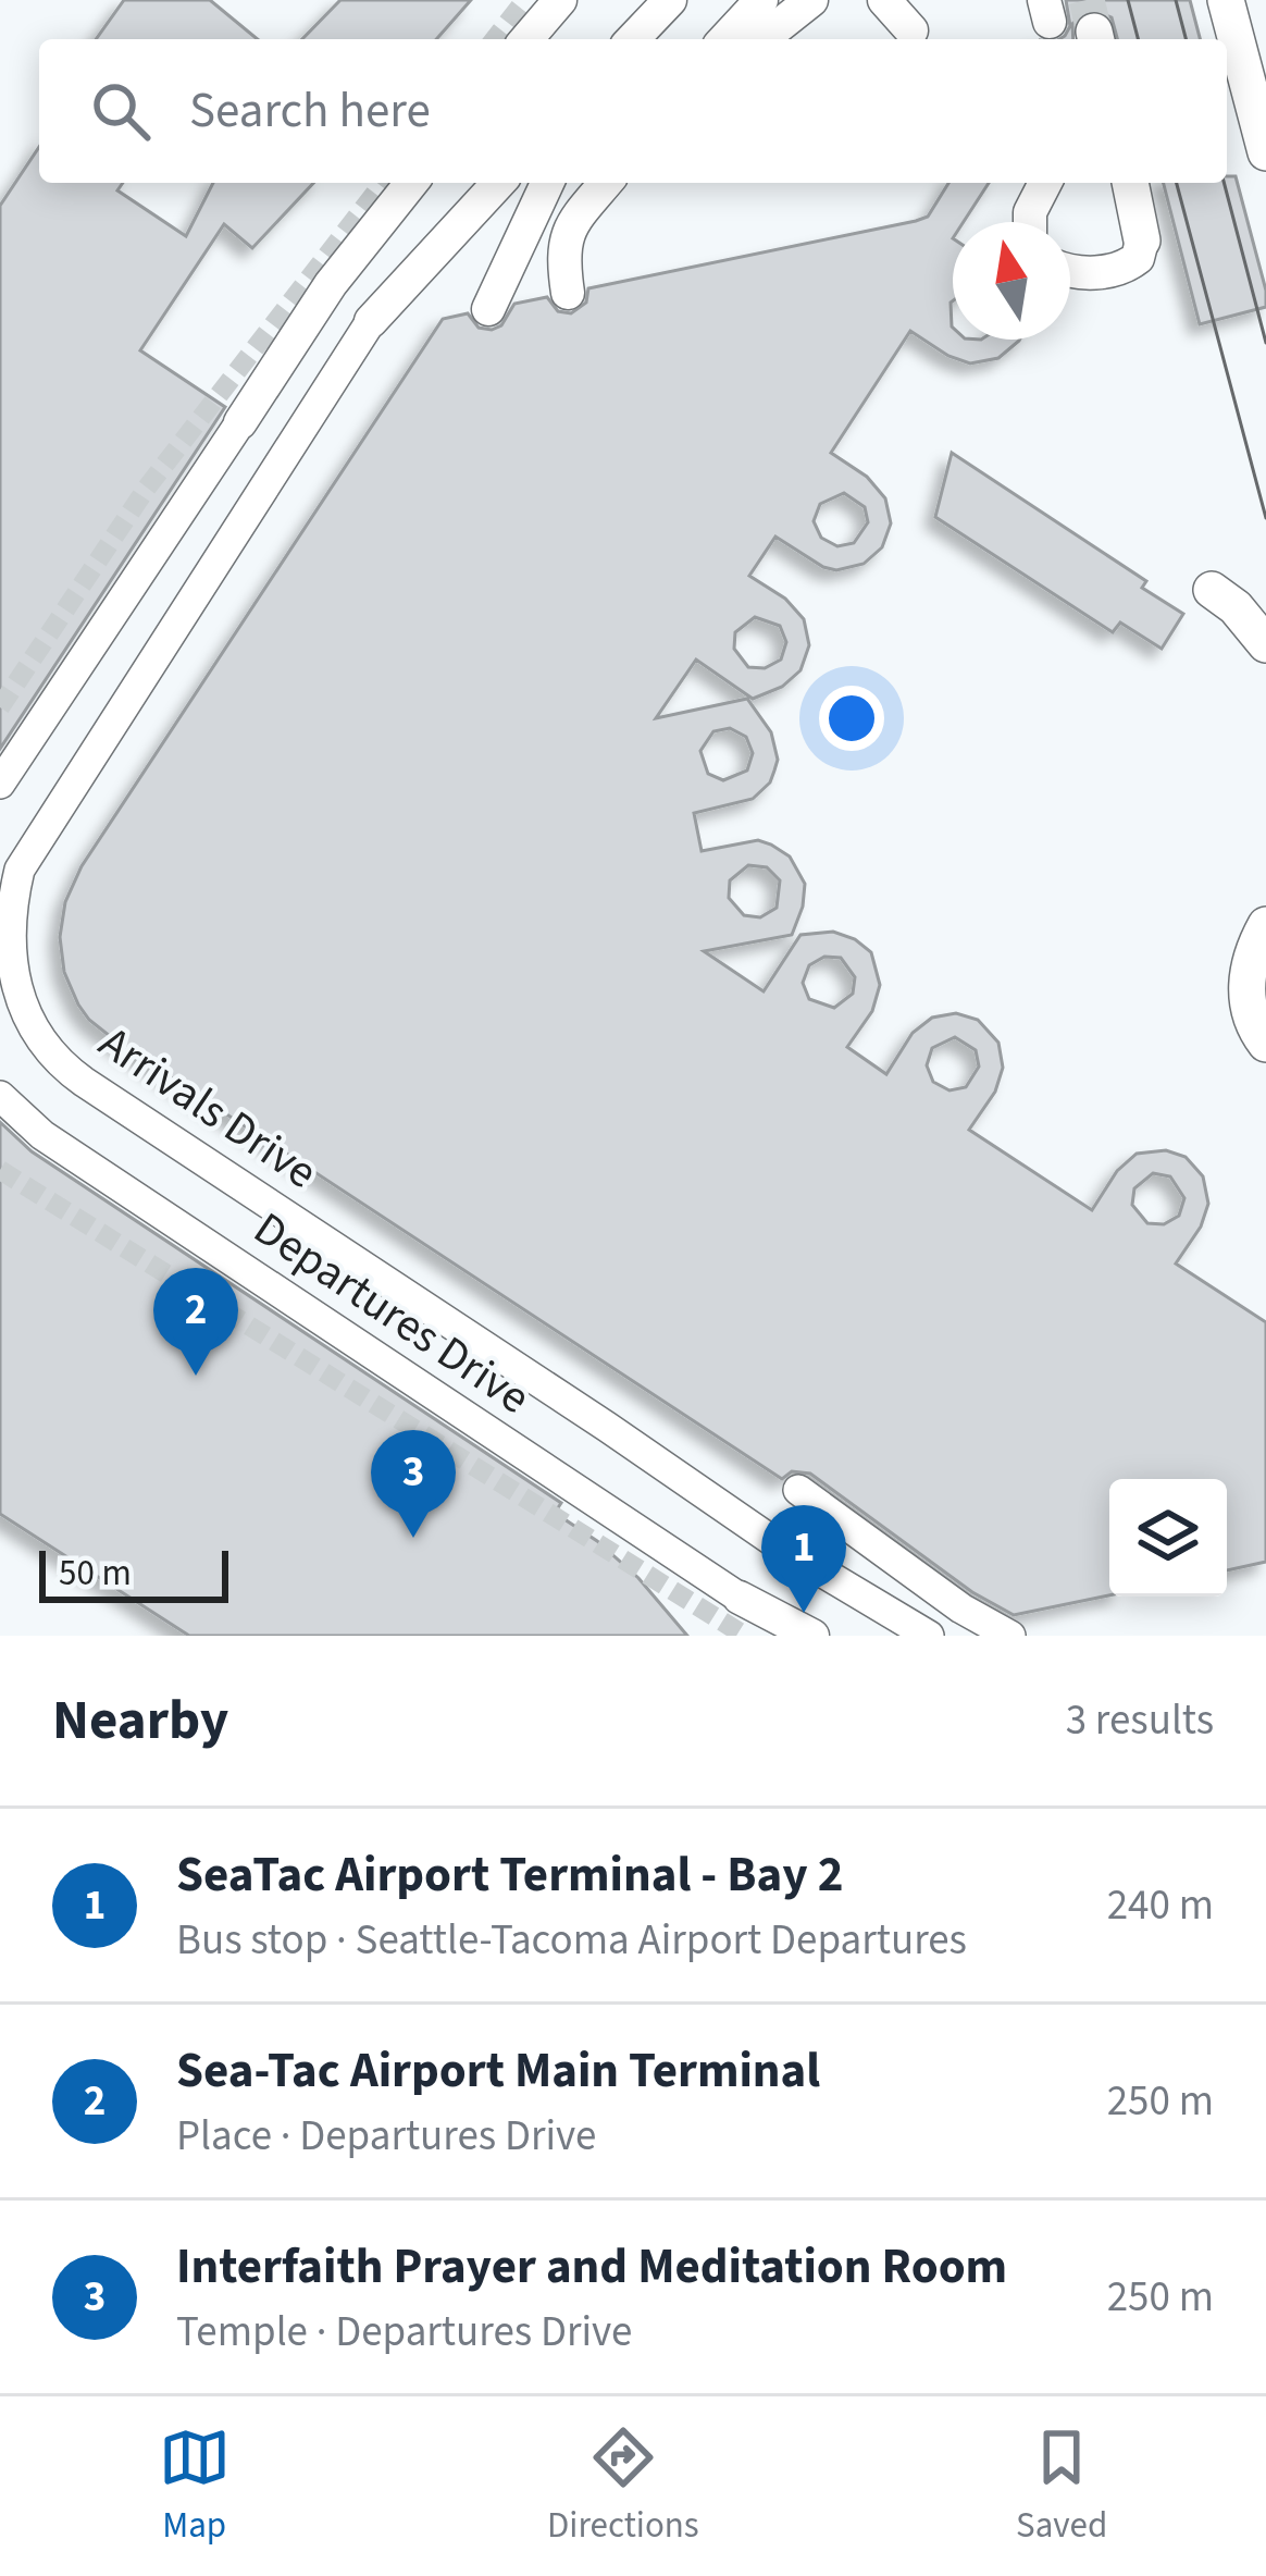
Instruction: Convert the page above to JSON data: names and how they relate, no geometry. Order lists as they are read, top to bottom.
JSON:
{
  "streets": {
    "highway": ["Arrivals Drive"],
    "main road": ["Departures Drive"]
  },
  "scale_bar": "50 m",
  "north": "top",
  "page": {
    "search": "Search here",
    "pins": ["2", "3", "1"],
    "scale": "50 m",
    "heading": ["Nearby", "3 results"],
    "list": [
      {
        "mark": "1",
        "name": "SeaTac Airport Terminal - Bay 2",
        "note": "Bus stop · Seattle-Tacoma Airport Departures",
        "value": "240 m"
      },
      {
        "mark": "2",
        "name": "Sea-Tac Airport Main Terminal",
        "note": "Place · Departures Drive",
        "value": "250 m"
      },
      {
        "mark": "3",
        "name": "Interfaith Prayer and Meditation Room",
        "note": "Temple · Departures Drive",
        "value": "250 m"
      }
    ],
    "nav": ["Map", "Directions", "Saved"]
  }
}
